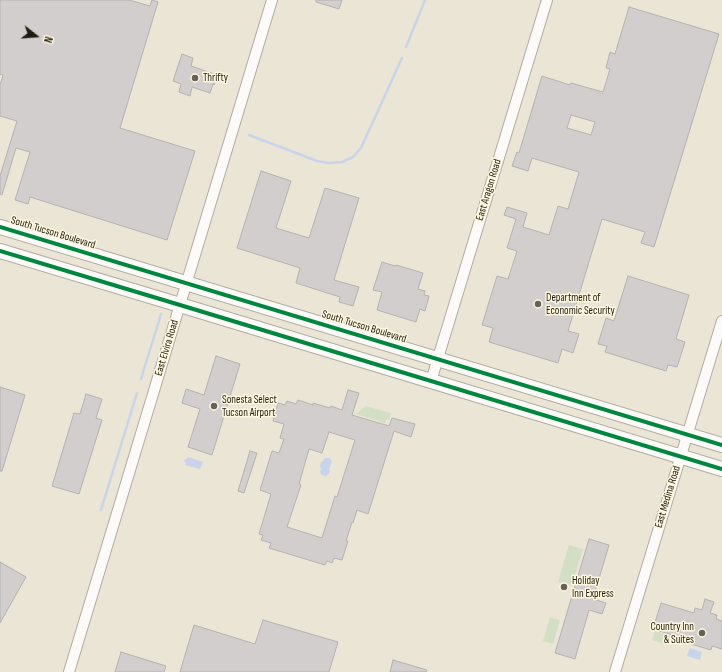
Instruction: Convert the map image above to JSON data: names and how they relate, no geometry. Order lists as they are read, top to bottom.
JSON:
{
  "streets": {
    "main road": ["South Tucson Boulevard"],
    "street": ["East Aragon Road", "East Elvira Road", "East Medina Road"]
  },
  "crossings": [
    ["East Aragon Road", "South Tucson Boulevard"],
    ["South Tucson Boulevard", "East Elvira Road"],
    ["South Tucson Boulevard", "East Medina Road"]
  ],
  "places": [
    "Thrifty",
    "Department of Economic Security",
    "Sonesta Select Tucson Airport",
    "Holiday Inn Express",
    "Country Inn & Suites"
  ],
  "north": "right"
}
